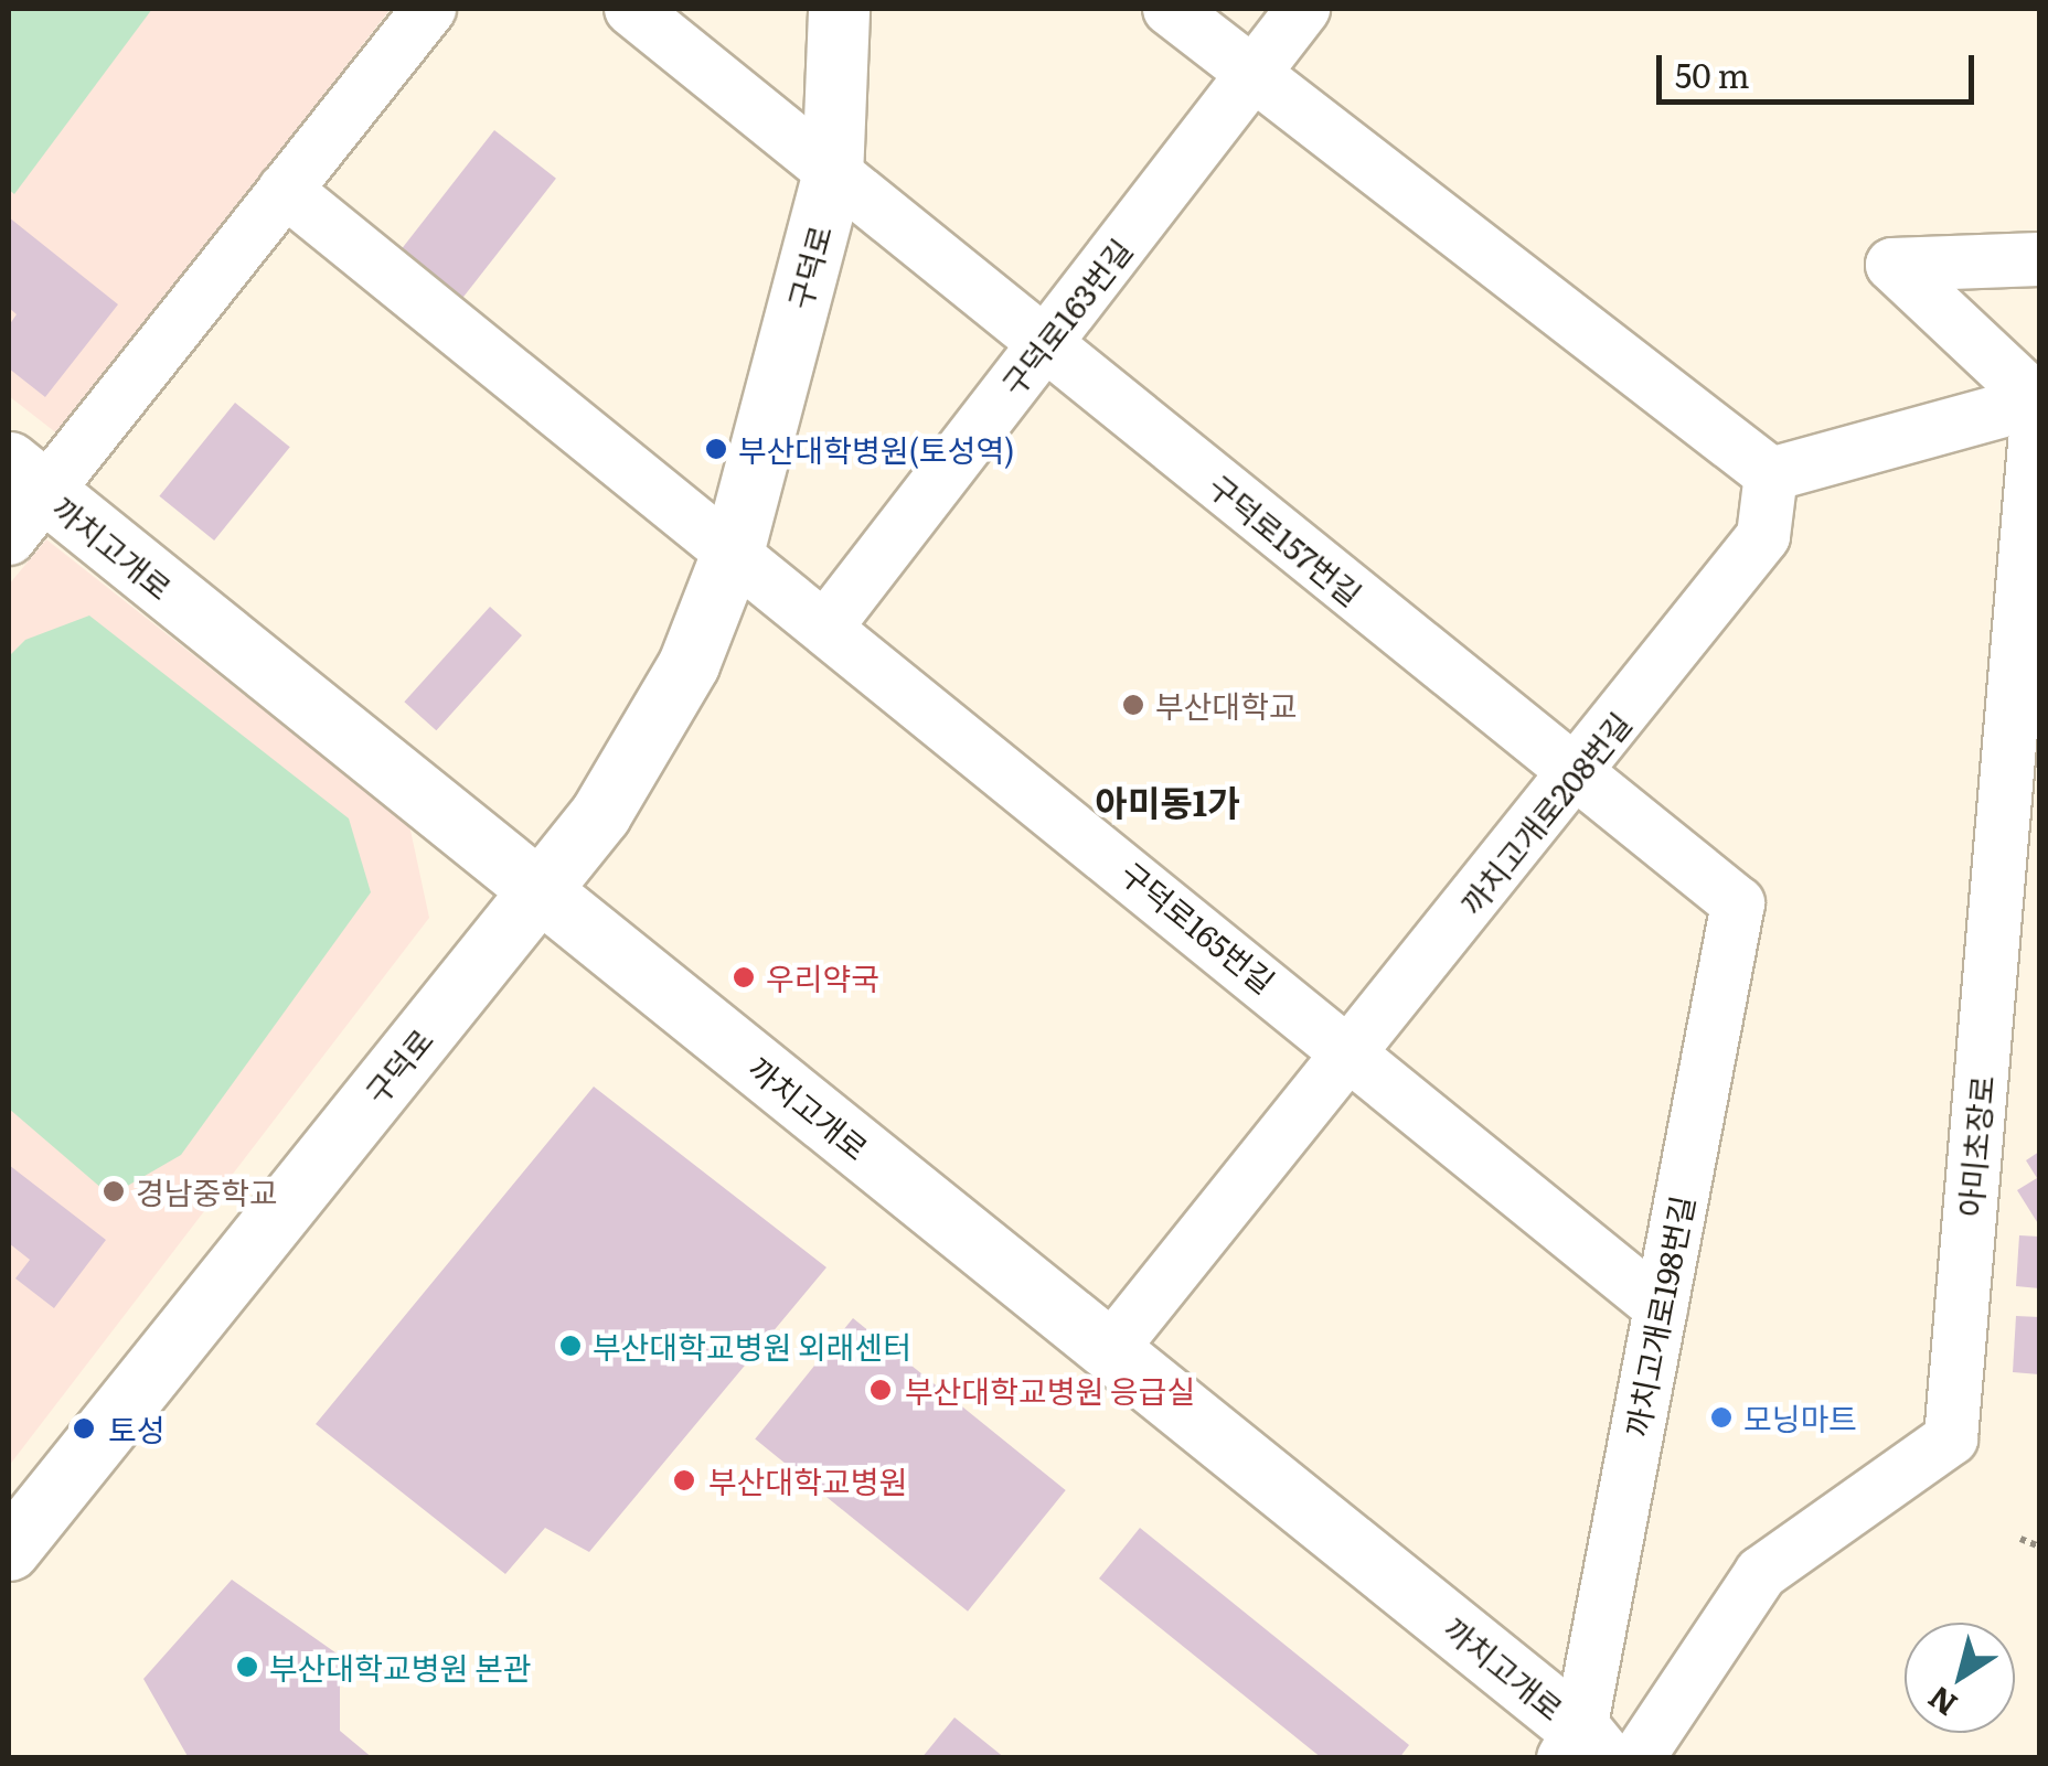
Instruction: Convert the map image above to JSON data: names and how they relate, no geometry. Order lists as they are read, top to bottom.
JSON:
{
  "streets": {
    "main road": ["구덕로", "까치고개로"],
    "street": [
      "구덕로163번길",
      "구덕로157번길",
      "까치고개로208번길",
      "구덕로165번길",
      "아미초장로",
      "까치고개로198번길"
    ]
  },
  "crossings": [
    ["구덕로", "구덕로157번길"],
    ["구덕로", "까치고개로"],
    ["구덕로", "구덕로165번길"],
    ["구덕로163번길", "구덕로157번길"],
    ["구덕로163번길", "구덕로165번길"],
    ["구덕로157번길", "까치고개로208번길"],
    ["구덕로157번길", "까치고개로198번길"],
    ["까치고개로", "까치고개로208번길"],
    ["까치고개로", "까치고개로198번길"],
    ["까치고개로208번길", "구덕로165번길"],
    ["구덕로165번길", "까치고개로198번길"]
  ],
  "districts": ["아미동1가"],
  "places": [
    "부산대학병원(토성역)",
    "부산대학교",
    "우리약국",
    "경남중학교",
    "부산대학교병원 외래센터",
    "부산대학교병원 응급실",
    "모닝마트",
    "토성",
    "부산대학교병원",
    "부산대학교병원 본관"
  ],
  "scale_bar": "50 m",
  "north": "bottom left"
}
